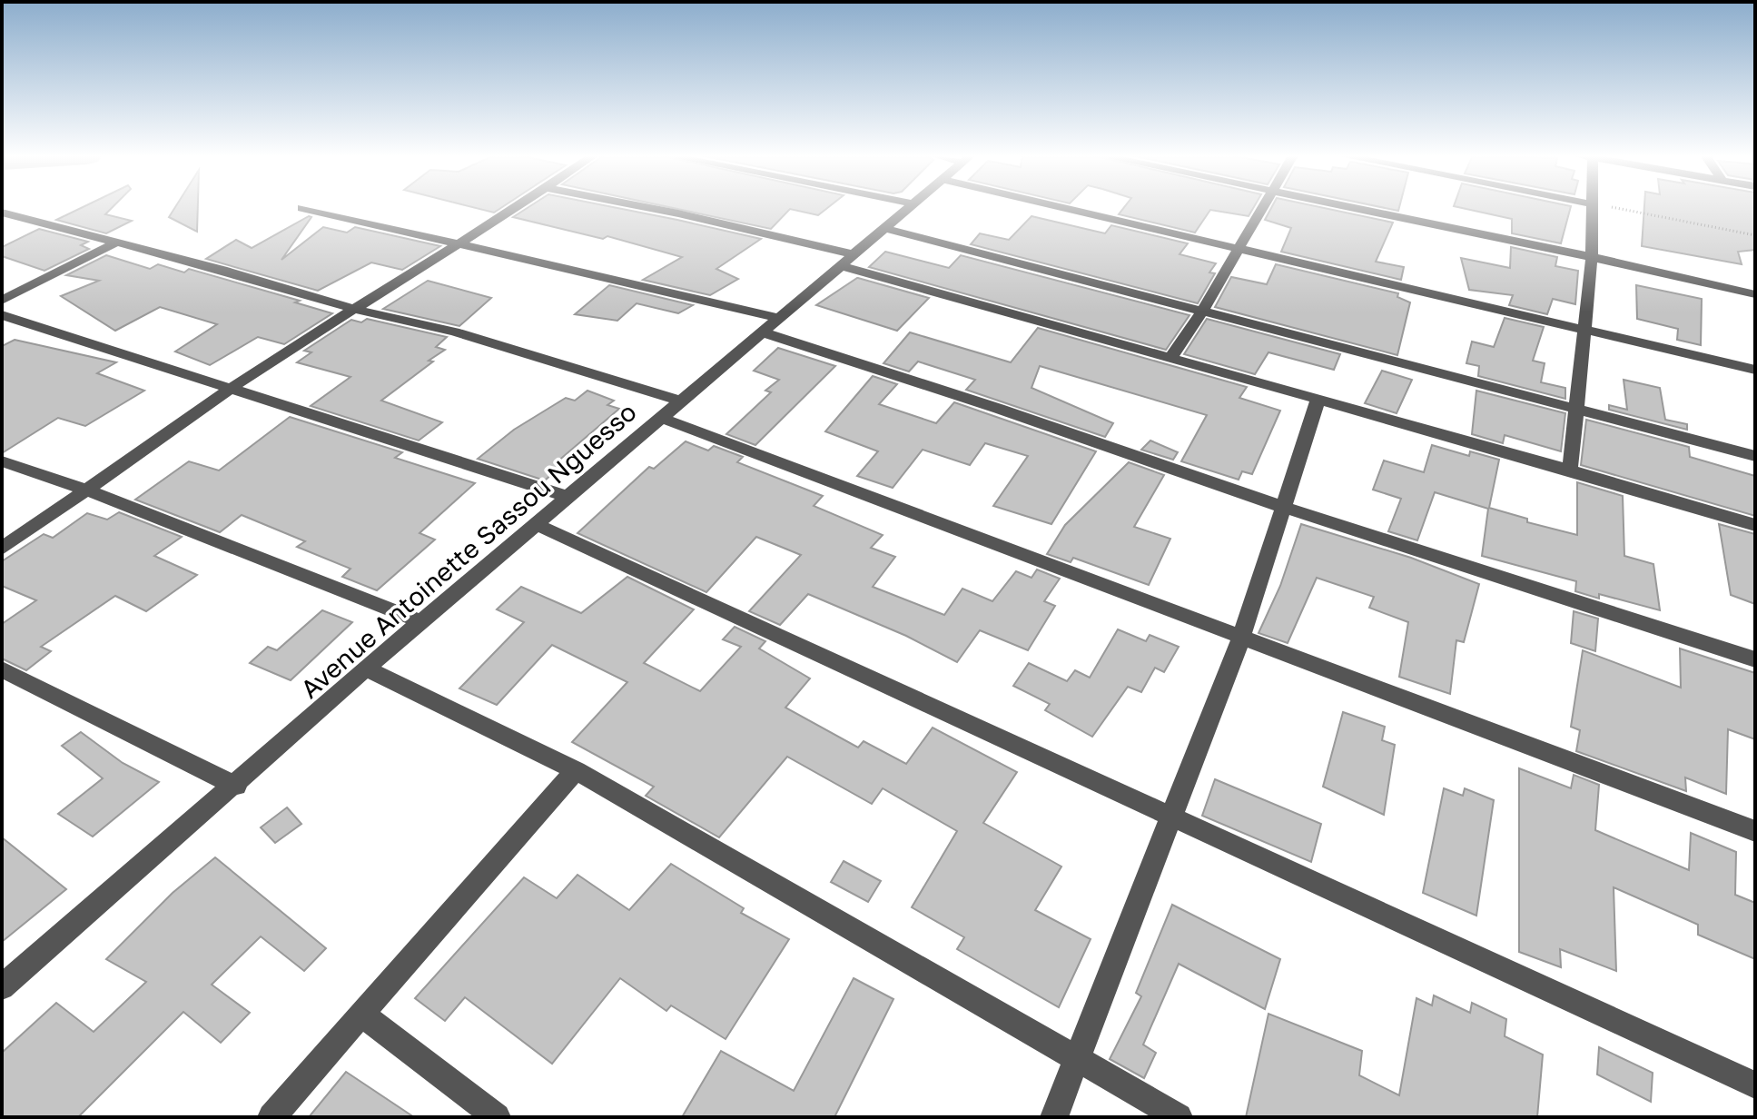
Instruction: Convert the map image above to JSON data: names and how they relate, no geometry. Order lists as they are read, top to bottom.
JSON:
{
  "streets": {
    "street": ["Avenue Antoinette Sassou Nguesso"]
  }
}
